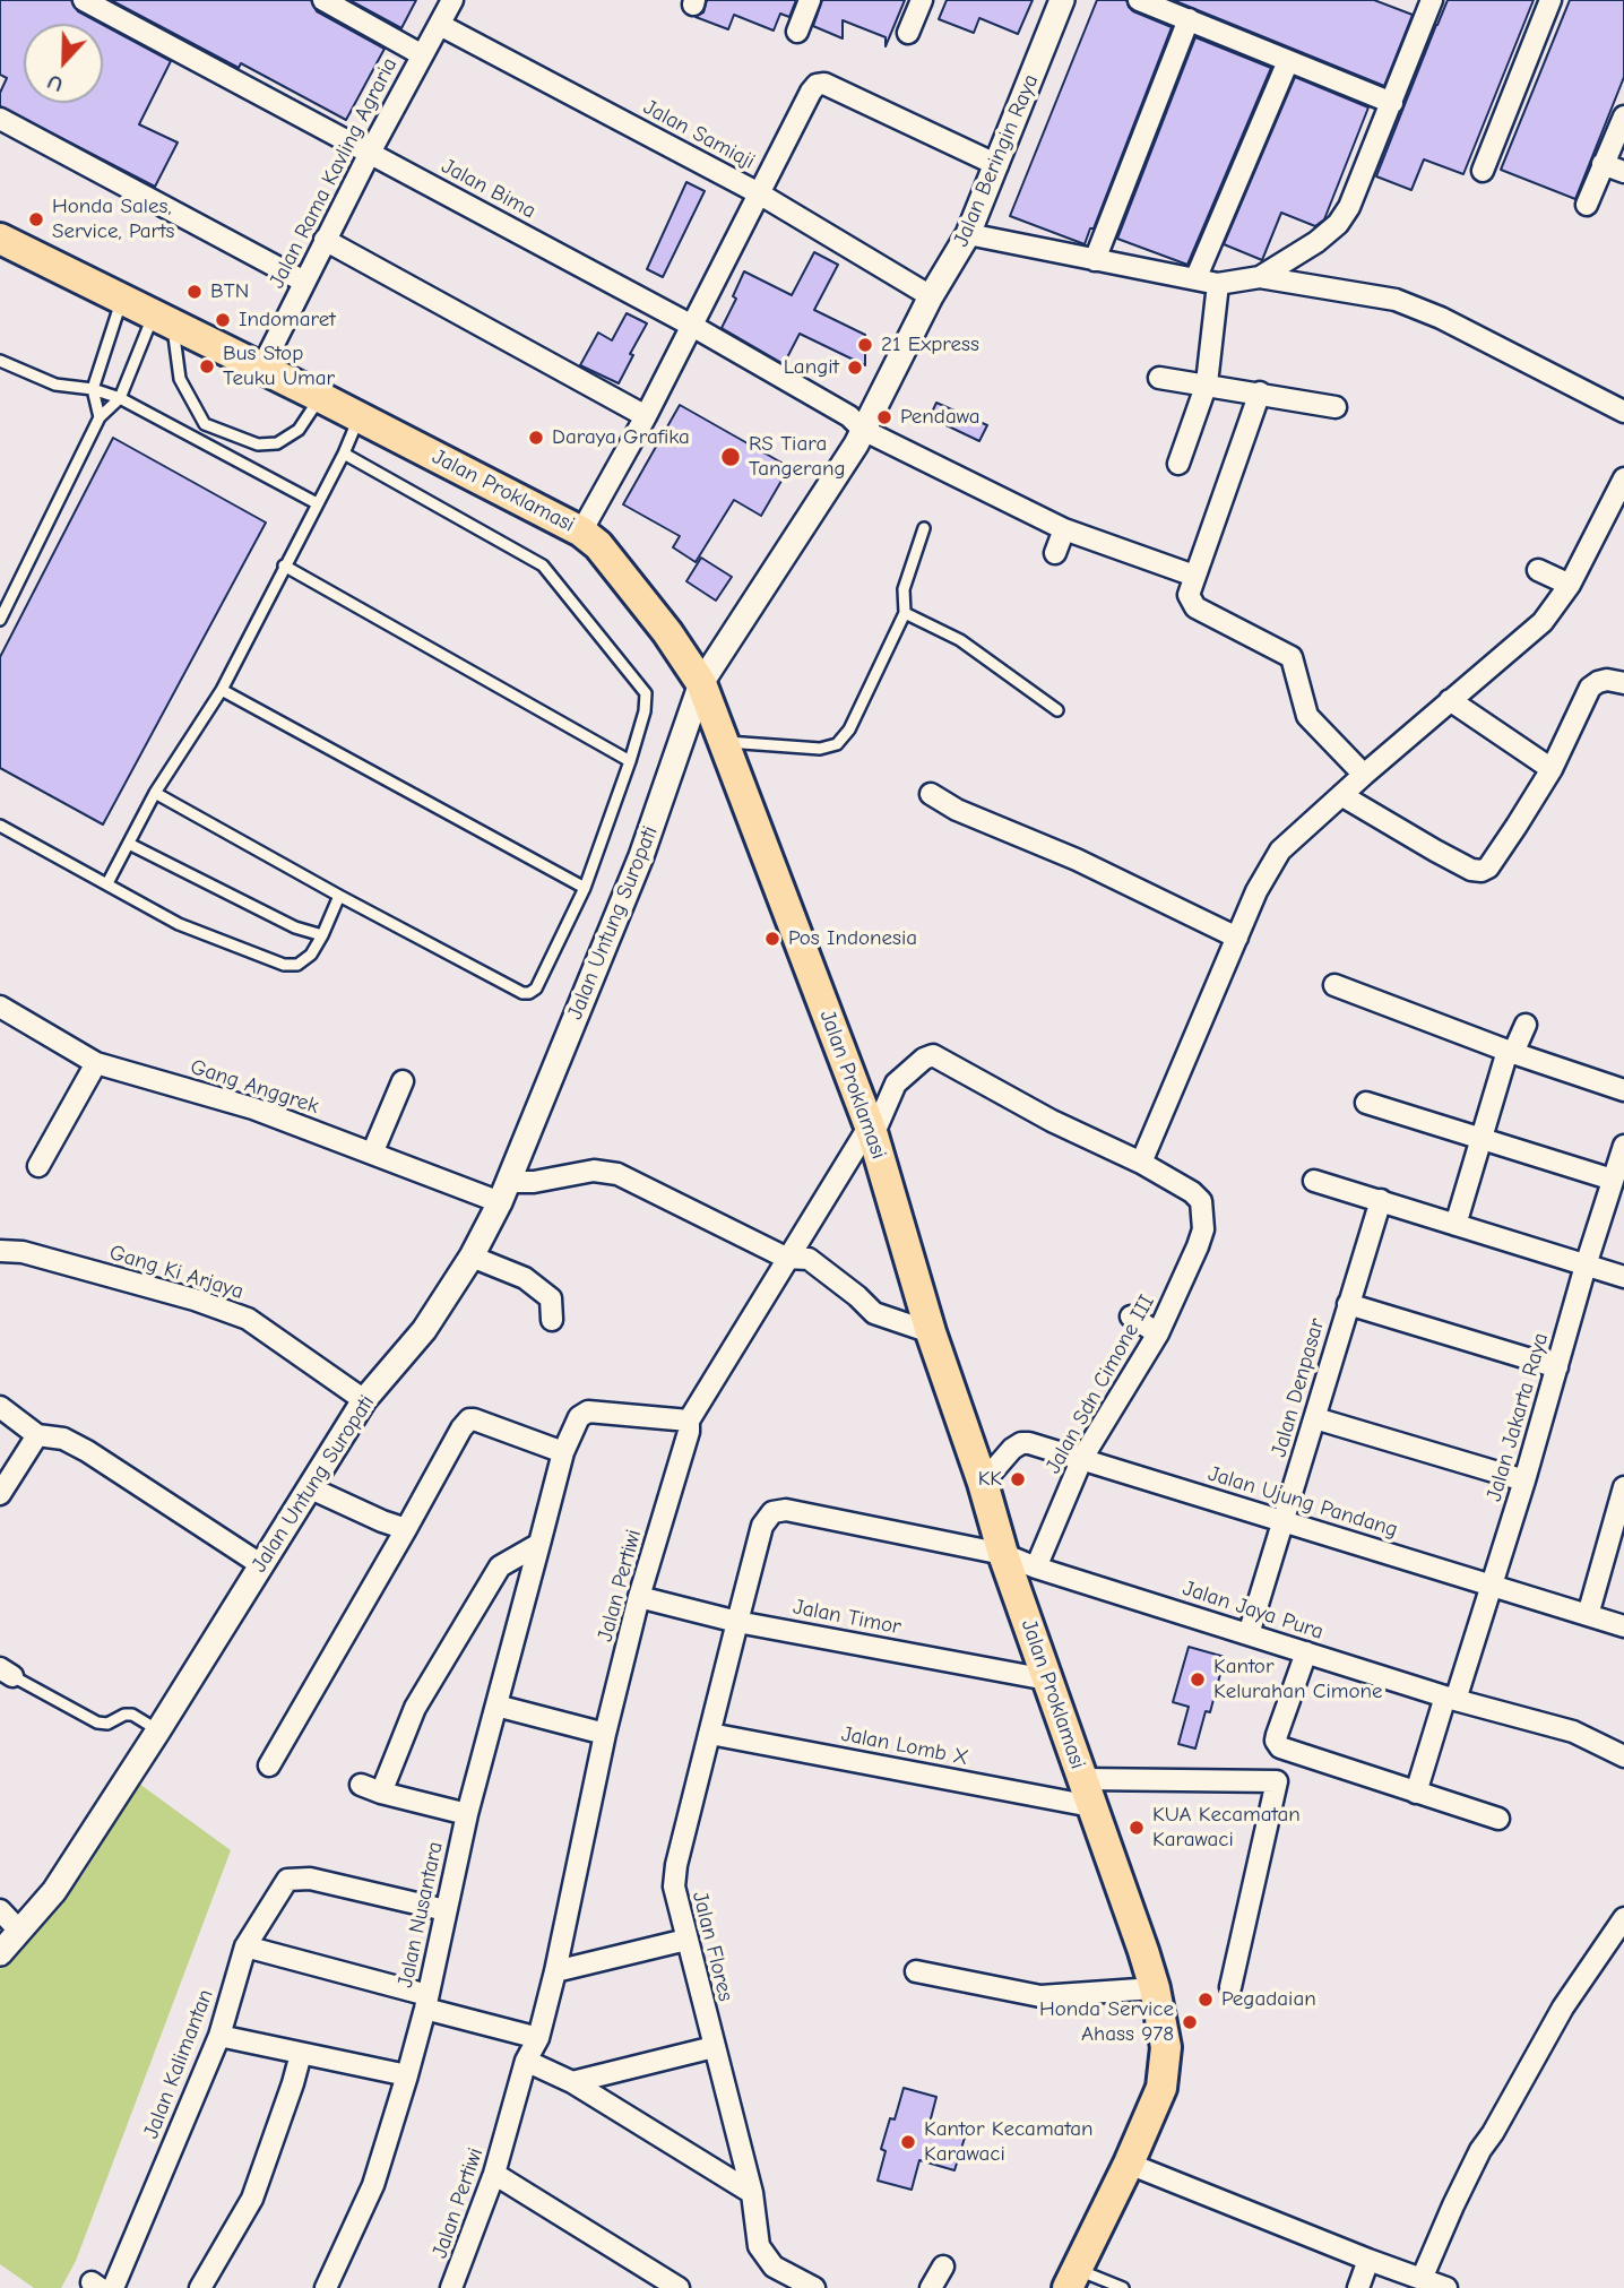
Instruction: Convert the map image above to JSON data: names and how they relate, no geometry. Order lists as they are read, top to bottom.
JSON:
{
  "streets": {
    "main road": ["Jalan Proklamasi"],
    "street": [
      "Jalan Samiaji",
      "Jalan Beringin Raya",
      "Jalan Rama Kavling Agraria",
      "Jalan Bima",
      "Jalan Untung Suropati",
      "Gang Anggrek",
      "Gang Ki Arjaya",
      "Jalan Sdn Cimone III",
      "Jalan Denpasar",
      "Jalan Jakarta Raya",
      "Jalan Ujung Pandang",
      "Jalan Pertiwi",
      "Jalan Jaya Pura",
      "Jalan Timor",
      "Jalan Lomb X",
      "Jalan Nusantara",
      "Jalan Flores",
      "Jalan Kalimantan"
    ]
  },
  "crossings": [
    ["Jalan Samiaji", "Jalan Beringin Raya"],
    ["Jalan Samiaji", "Jalan Rama Kavling Agraria"],
    ["Jalan Beringin Raya", "Jalan Bima"],
    ["Jalan Beringin Raya", "Jalan Proklamasi"],
    ["Jalan Beringin Raya", "Jalan Untung Suropati"],
    ["Jalan Rama Kavling Agraria", "Jalan Bima"],
    ["Jalan Rama Kavling Agraria", "Jalan Proklamasi"],
    ["Jalan Proklamasi", "Jalan Untung Suropati"],
    ["Jalan Proklamasi", "Jalan Ujung Pandang"],
    ["Jalan Proklamasi", "Jalan Jaya Pura"],
    ["Jalan Proklamasi", "Jalan Timor"],
    ["Jalan Proklamasi", "Jalan Lomb X"],
    ["Jalan Untung Suropati", "Gang Anggrek"],
    ["Jalan Untung Suropati", "Gang Ki Arjaya"],
    ["Jalan Sdn Cimone III", "Jalan Ujung Pandang"],
    ["Jalan Sdn Cimone III", "Jalan Jaya Pura"],
    ["Jalan Denpasar", "Jalan Ujung Pandang"],
    ["Jalan Denpasar", "Jalan Jaya Pura"],
    ["Jalan Jakarta Raya", "Jalan Ujung Pandang"],
    ["Jalan Jakarta Raya", "Jalan Jaya Pura"],
    ["Jalan Pertiwi", "Jalan Timor"],
    ["Jalan Jaya Pura", "Jalan Flores"],
    ["Jalan Timor", "Jalan Flores"],
    ["Jalan Lomb X", "Jalan Flores"],
    ["Jalan Nusantara", "Jalan Kalimantan"]
  ],
  "places": [
    "Honda Sales, Service, Parts",
    "BTN",
    "Indomaret",
    "21 Express",
    "Bus Stop Teuku Umar",
    "Langit",
    "Pendawa",
    "Daraya Grafika",
    "RS Tiara Tangerang",
    "Pos Indonesia",
    "KK",
    "Kantor Kelurahan Cimone",
    "KUA Kecamatan Karawaci",
    "Pegadaian",
    "Honda Service Ahass 978",
    "Kantor Kecamatan Karawaci"
  ],
  "north": "bottom"
}
